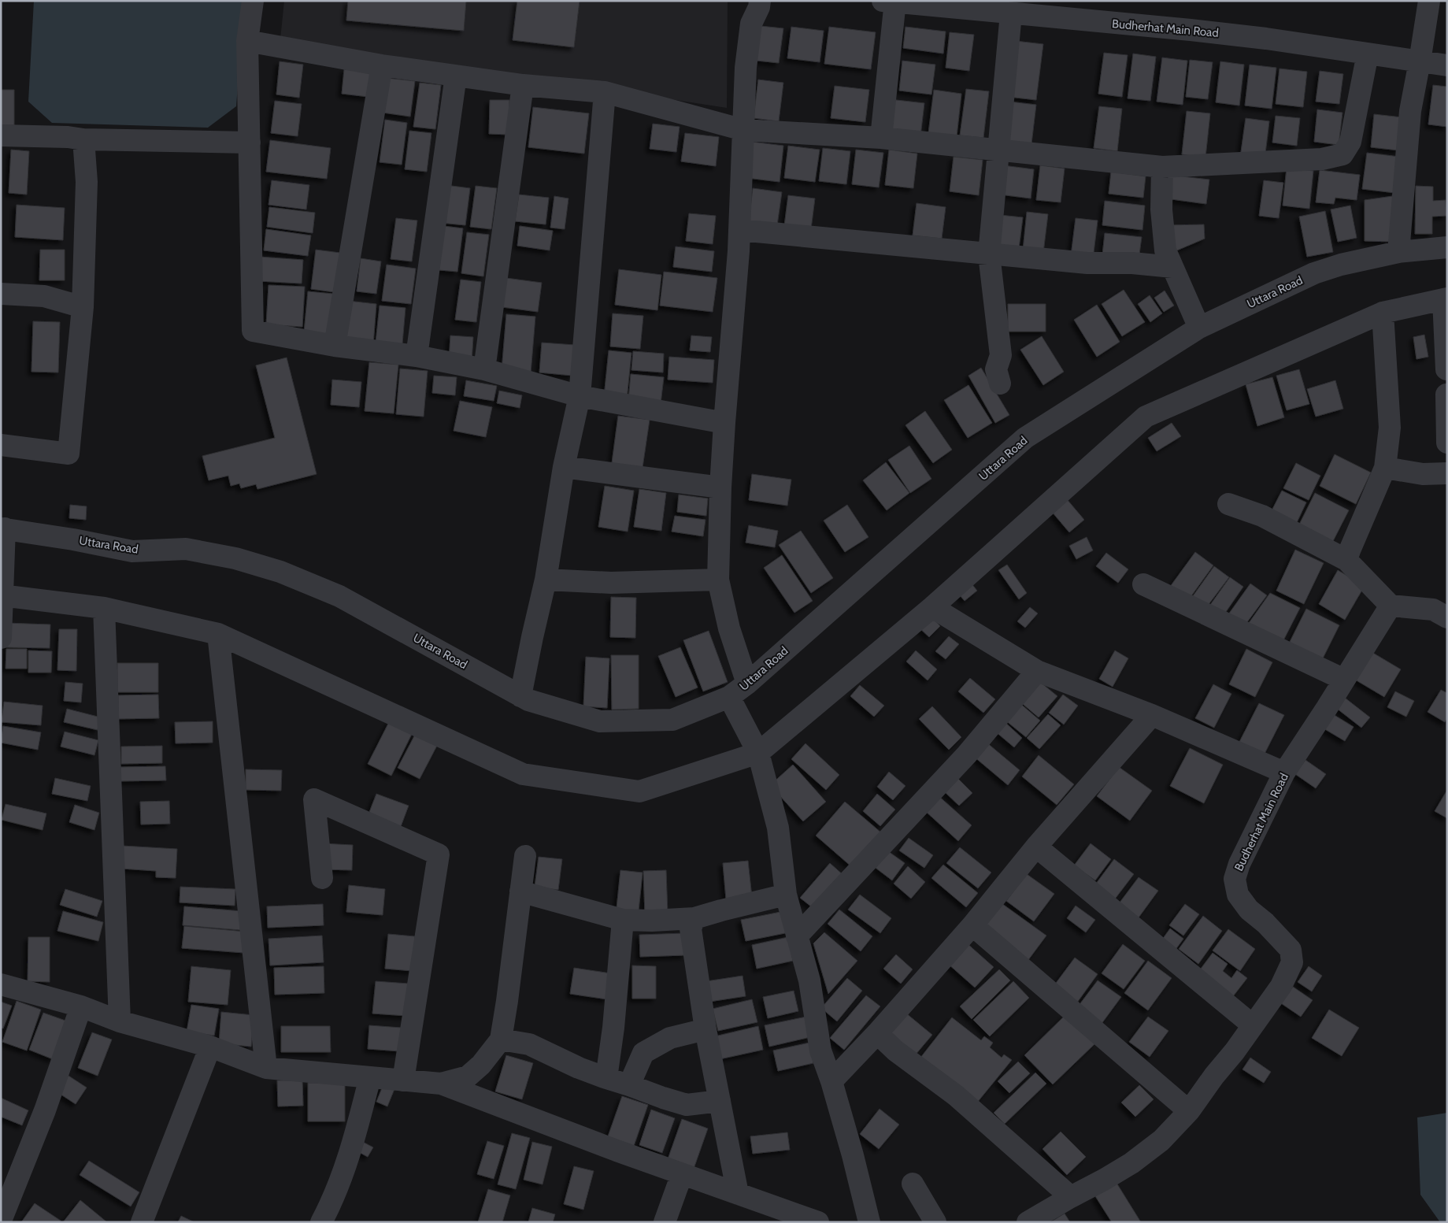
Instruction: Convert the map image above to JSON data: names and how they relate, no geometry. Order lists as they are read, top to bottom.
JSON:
{
  "streets": {
    "street": ["Budherhat Main Road", "Uttara Road"]
  }
}
